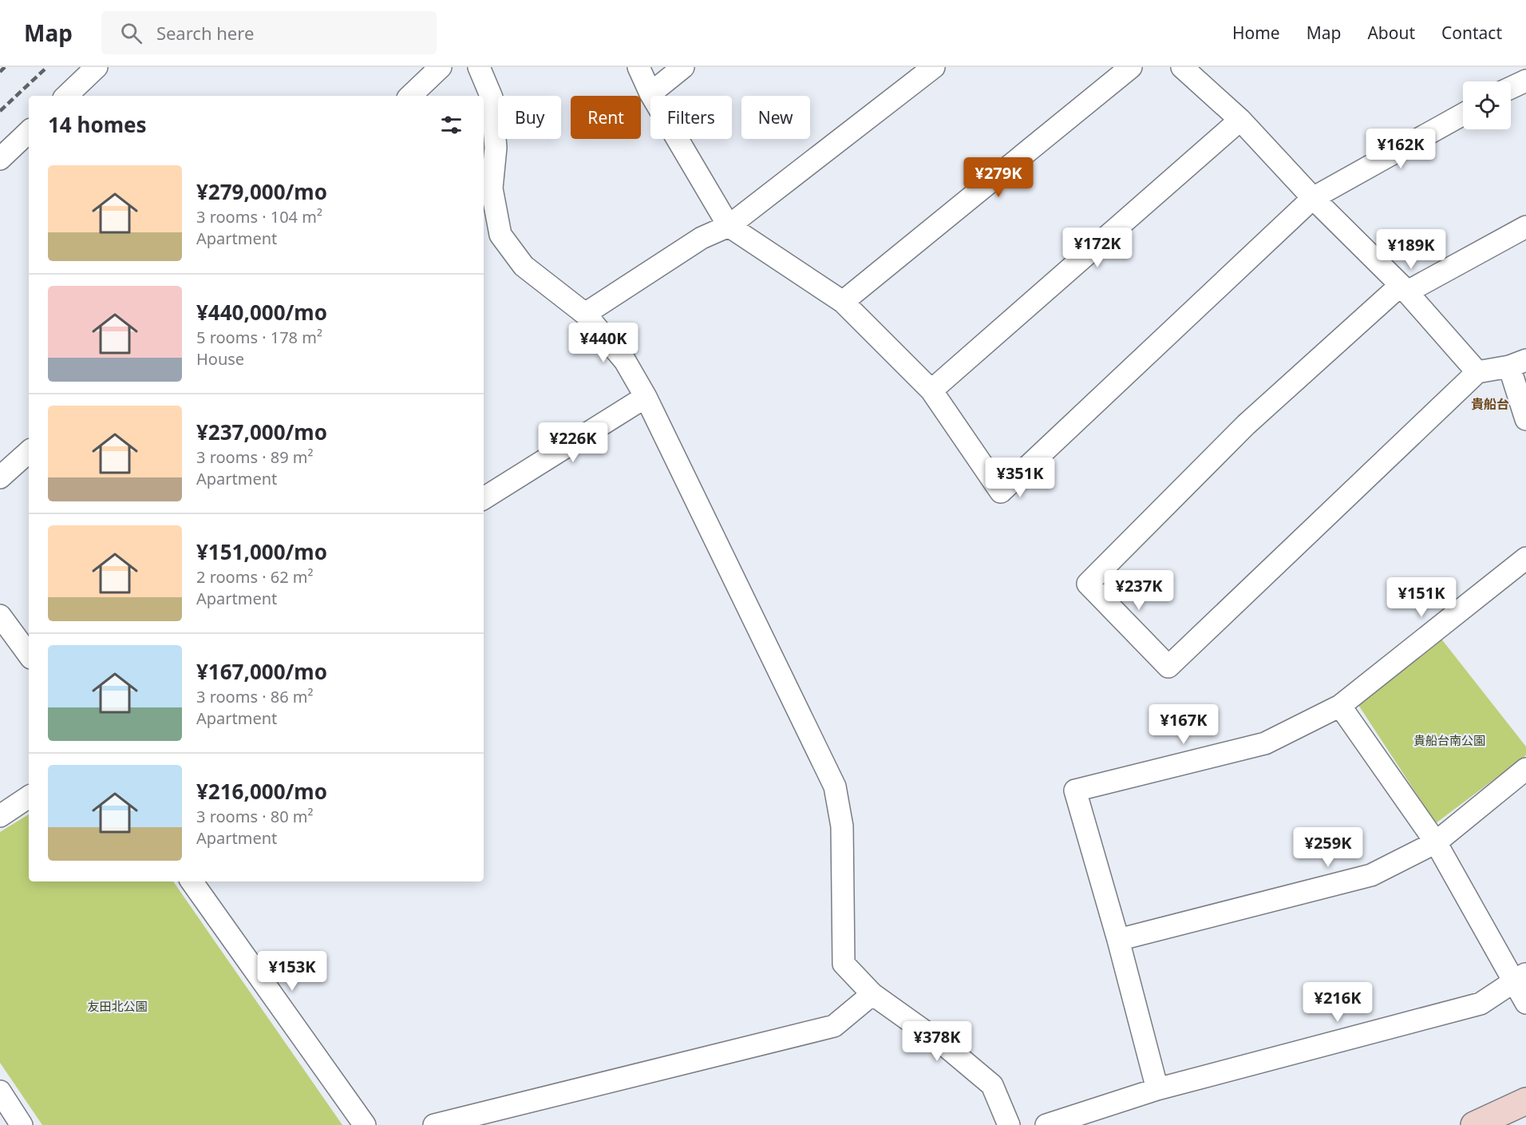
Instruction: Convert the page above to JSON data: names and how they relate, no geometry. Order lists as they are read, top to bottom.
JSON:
{
  "districts": ["貴船台"],
  "parks": ["貴船台南公園", "友田北公園"],
  "page": {
    "header": "Map",
    "search": "Search here",
    "nav": [
      "Home",
      "Map",
      "About",
      "Contact"
    ],
    "chip": [
      "Buy",
      "Rent",
      "Filters",
      "New"
    ],
    "heading": "14 homes",
    "price": [
      "¥162K",
      "¥279K",
      "¥172K",
      "¥189K",
      "¥440K",
      "¥226K",
      "¥351K",
      "¥237K",
      "¥151K",
      "¥167K",
      "¥259K",
      "¥153K",
      "¥216K",
      "¥378K"
    ],
    "list": [
      {
        "name": "¥279,000/mo",
        "note": "3 rooms · 104 m² · Apartment"
      },
      {
        "name": "¥440,000/mo",
        "note": "5 rooms · 178 m² · House"
      },
      {
        "name": "¥237,000/mo",
        "note": "3 rooms · 89 m² · Apartment"
      },
      {
        "name": "¥151,000/mo",
        "note": "2 rooms · 62 m² · Apartment"
      },
      {
        "name": "¥167,000/mo",
        "note": "3 rooms · 86 m² · Apartment"
      },
      {
        "name": "¥216,000/mo",
        "note": "3 rooms · 80 m² · Apartment"
      }
    ]
  }
}
